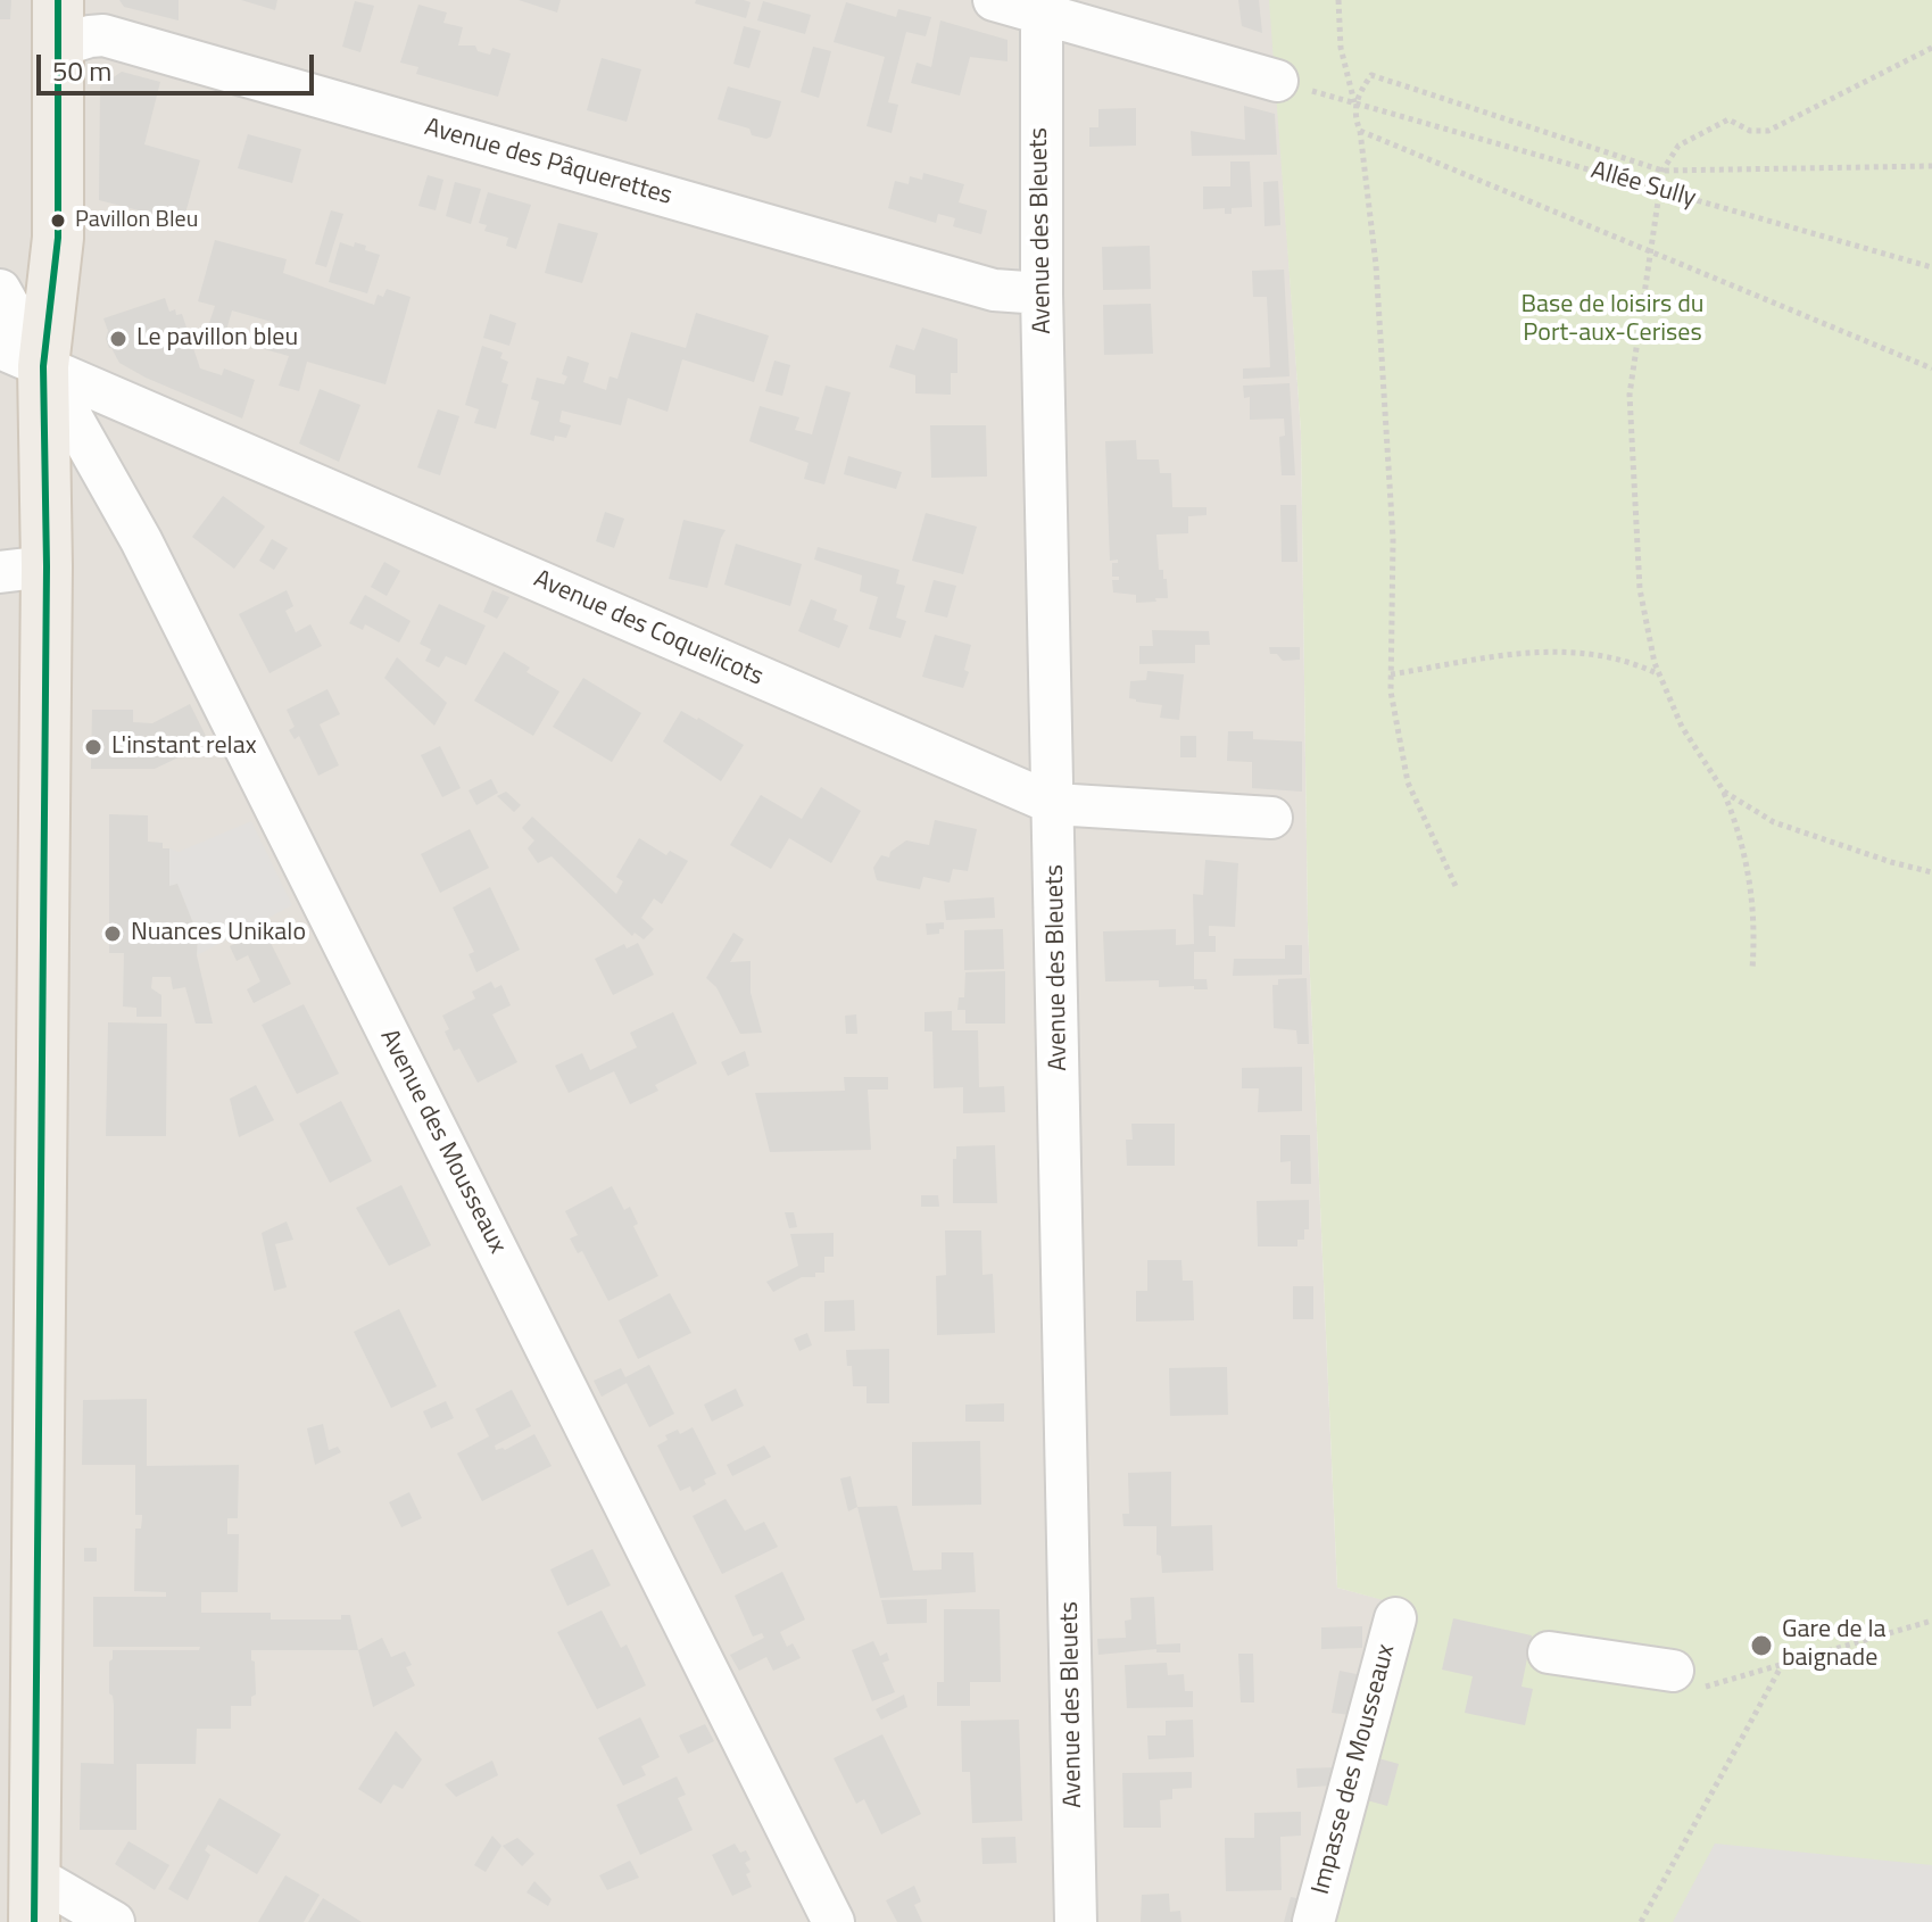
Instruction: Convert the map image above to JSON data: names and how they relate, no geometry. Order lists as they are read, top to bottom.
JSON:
{
  "streets": {
    "street": [
      "Avenue des Pâquerettes",
      "Avenue des Bleuets",
      "Avenue des Coquelicots",
      "Avenue des Mousseaux",
      "Impasse des Mousseaux"
    ],
    "path": ["Allée Sully"]
  },
  "crossings": [
    ["Avenue des Pâquerettes", "Avenue des Bleuets"],
    ["Avenue des Bleuets", "Avenue des Coquelicots"],
    ["Avenue des Coquelicots", "Avenue des Mousseaux"]
  ],
  "parks": ["Base de loisirs du Port-aux-Cerises"],
  "places": [
    "Pavillon Bleu",
    "Le pavillon bleu",
    "L'instant relax",
    "Nuances Unikalo",
    "Gare de la baignade"
  ],
  "scale_bar": "50 m"
}
